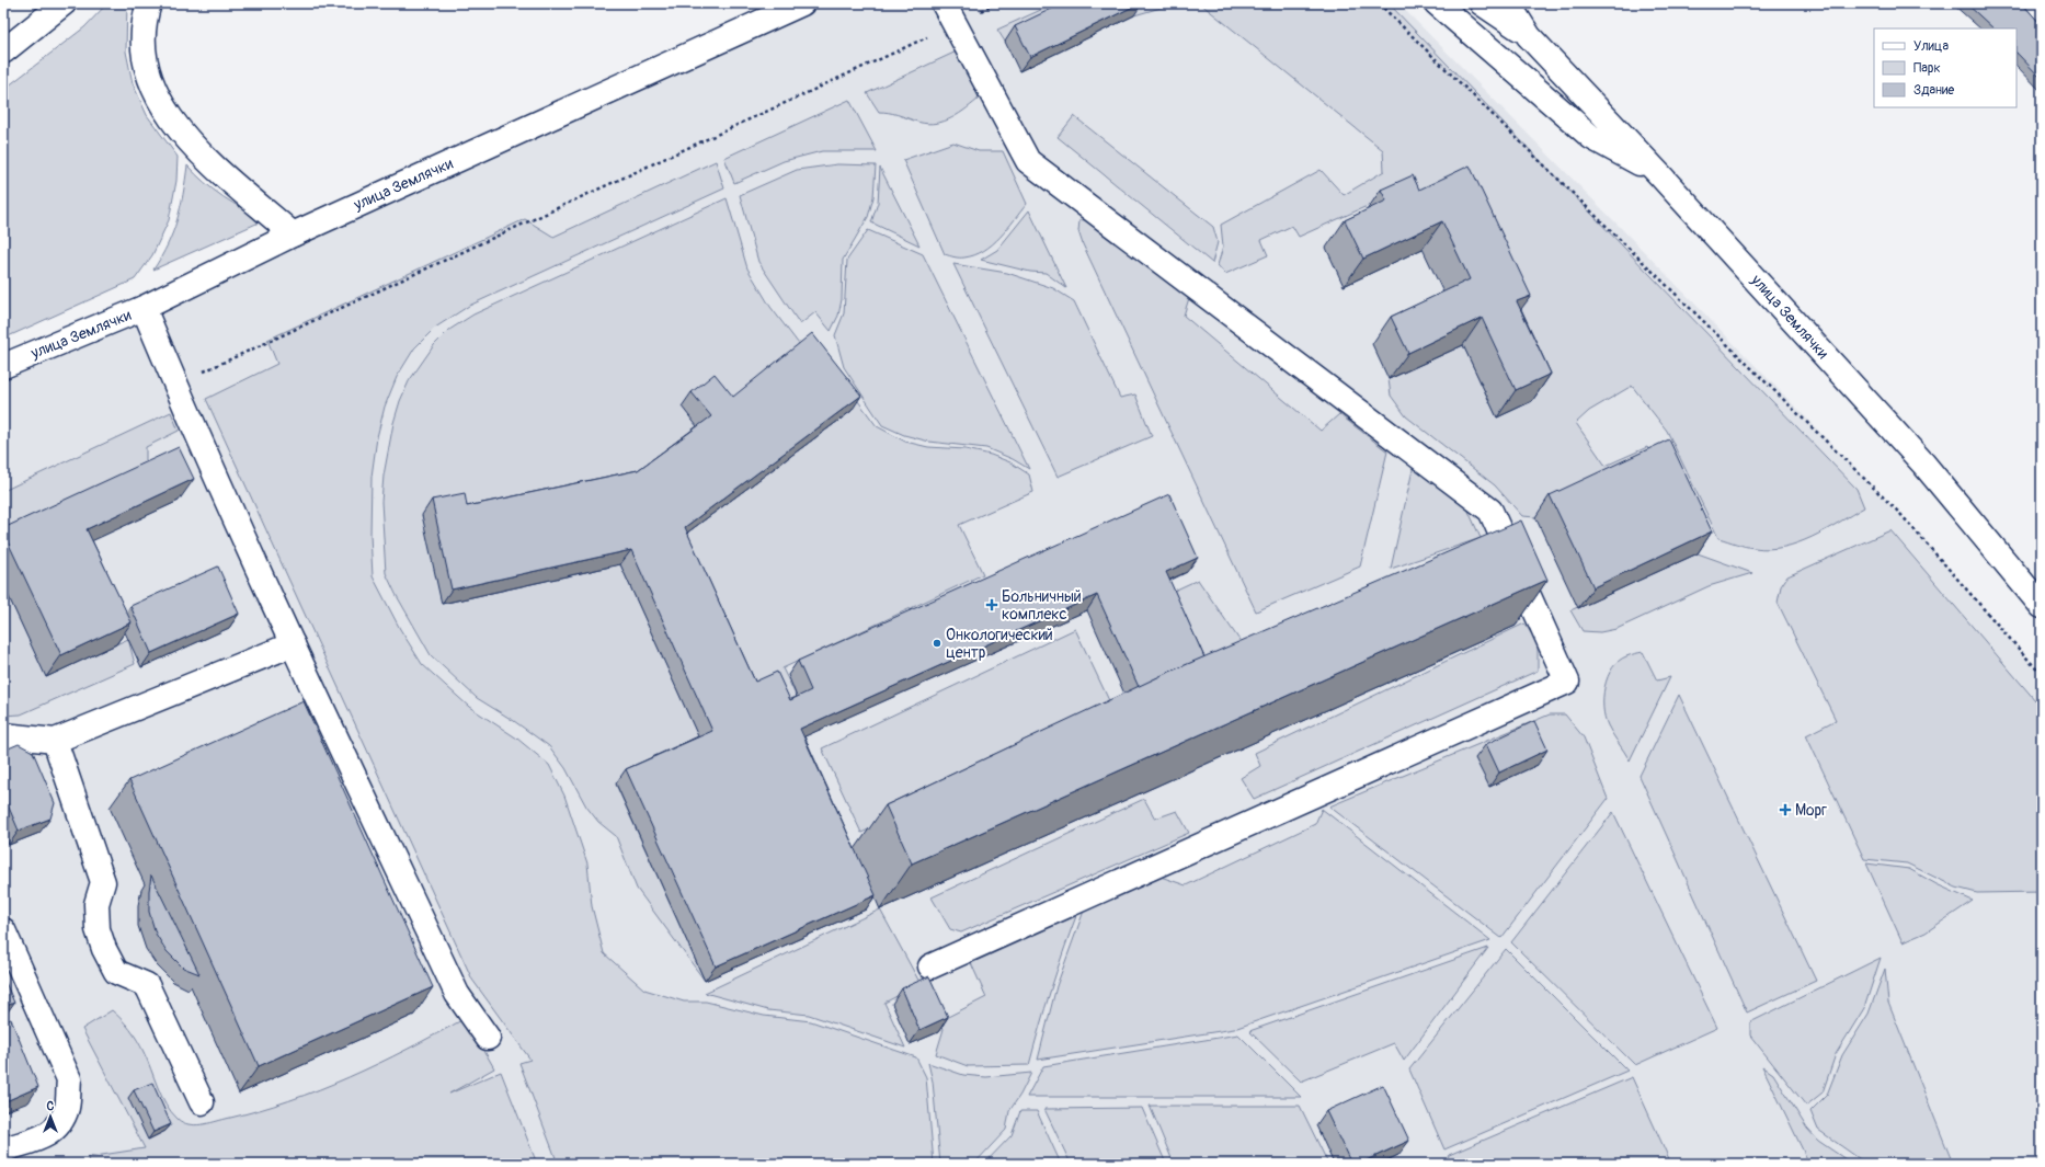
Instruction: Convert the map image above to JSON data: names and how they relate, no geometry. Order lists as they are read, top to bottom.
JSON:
{
  "streets": {
    "main road": ["улица Землячки"]
  },
  "places": {
    "health": ["Больничный комплекс", "Морг"],
    "other": ["Онкологический центр"]
  },
  "legend": ["Улица", "Парк", "Здание"],
  "north": "top"
}
